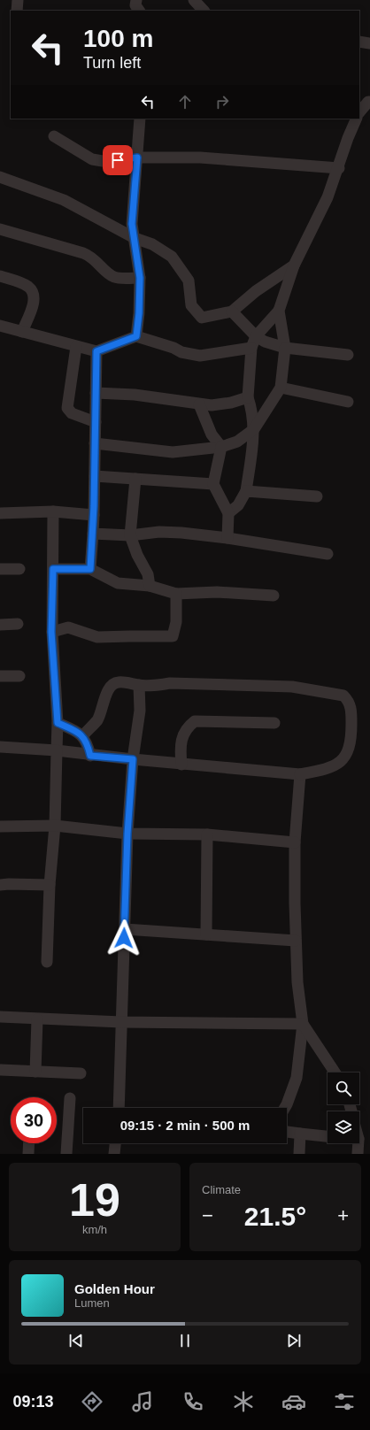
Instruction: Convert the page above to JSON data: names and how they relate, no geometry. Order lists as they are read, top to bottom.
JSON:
{
  "page": {
    "turn": ["100 m", "Turn left"],
    "limit": "30",
    "trip": "09:15 · 2 min · 500 m",
    "tile": [
      ["19", "km/h"],
      "Climate"
    ],
    "heat": ["−", "21.5°", "+"],
    "song": ["Golden Hour", "Lumen"],
    "tabs": "09:13"
  }
}
